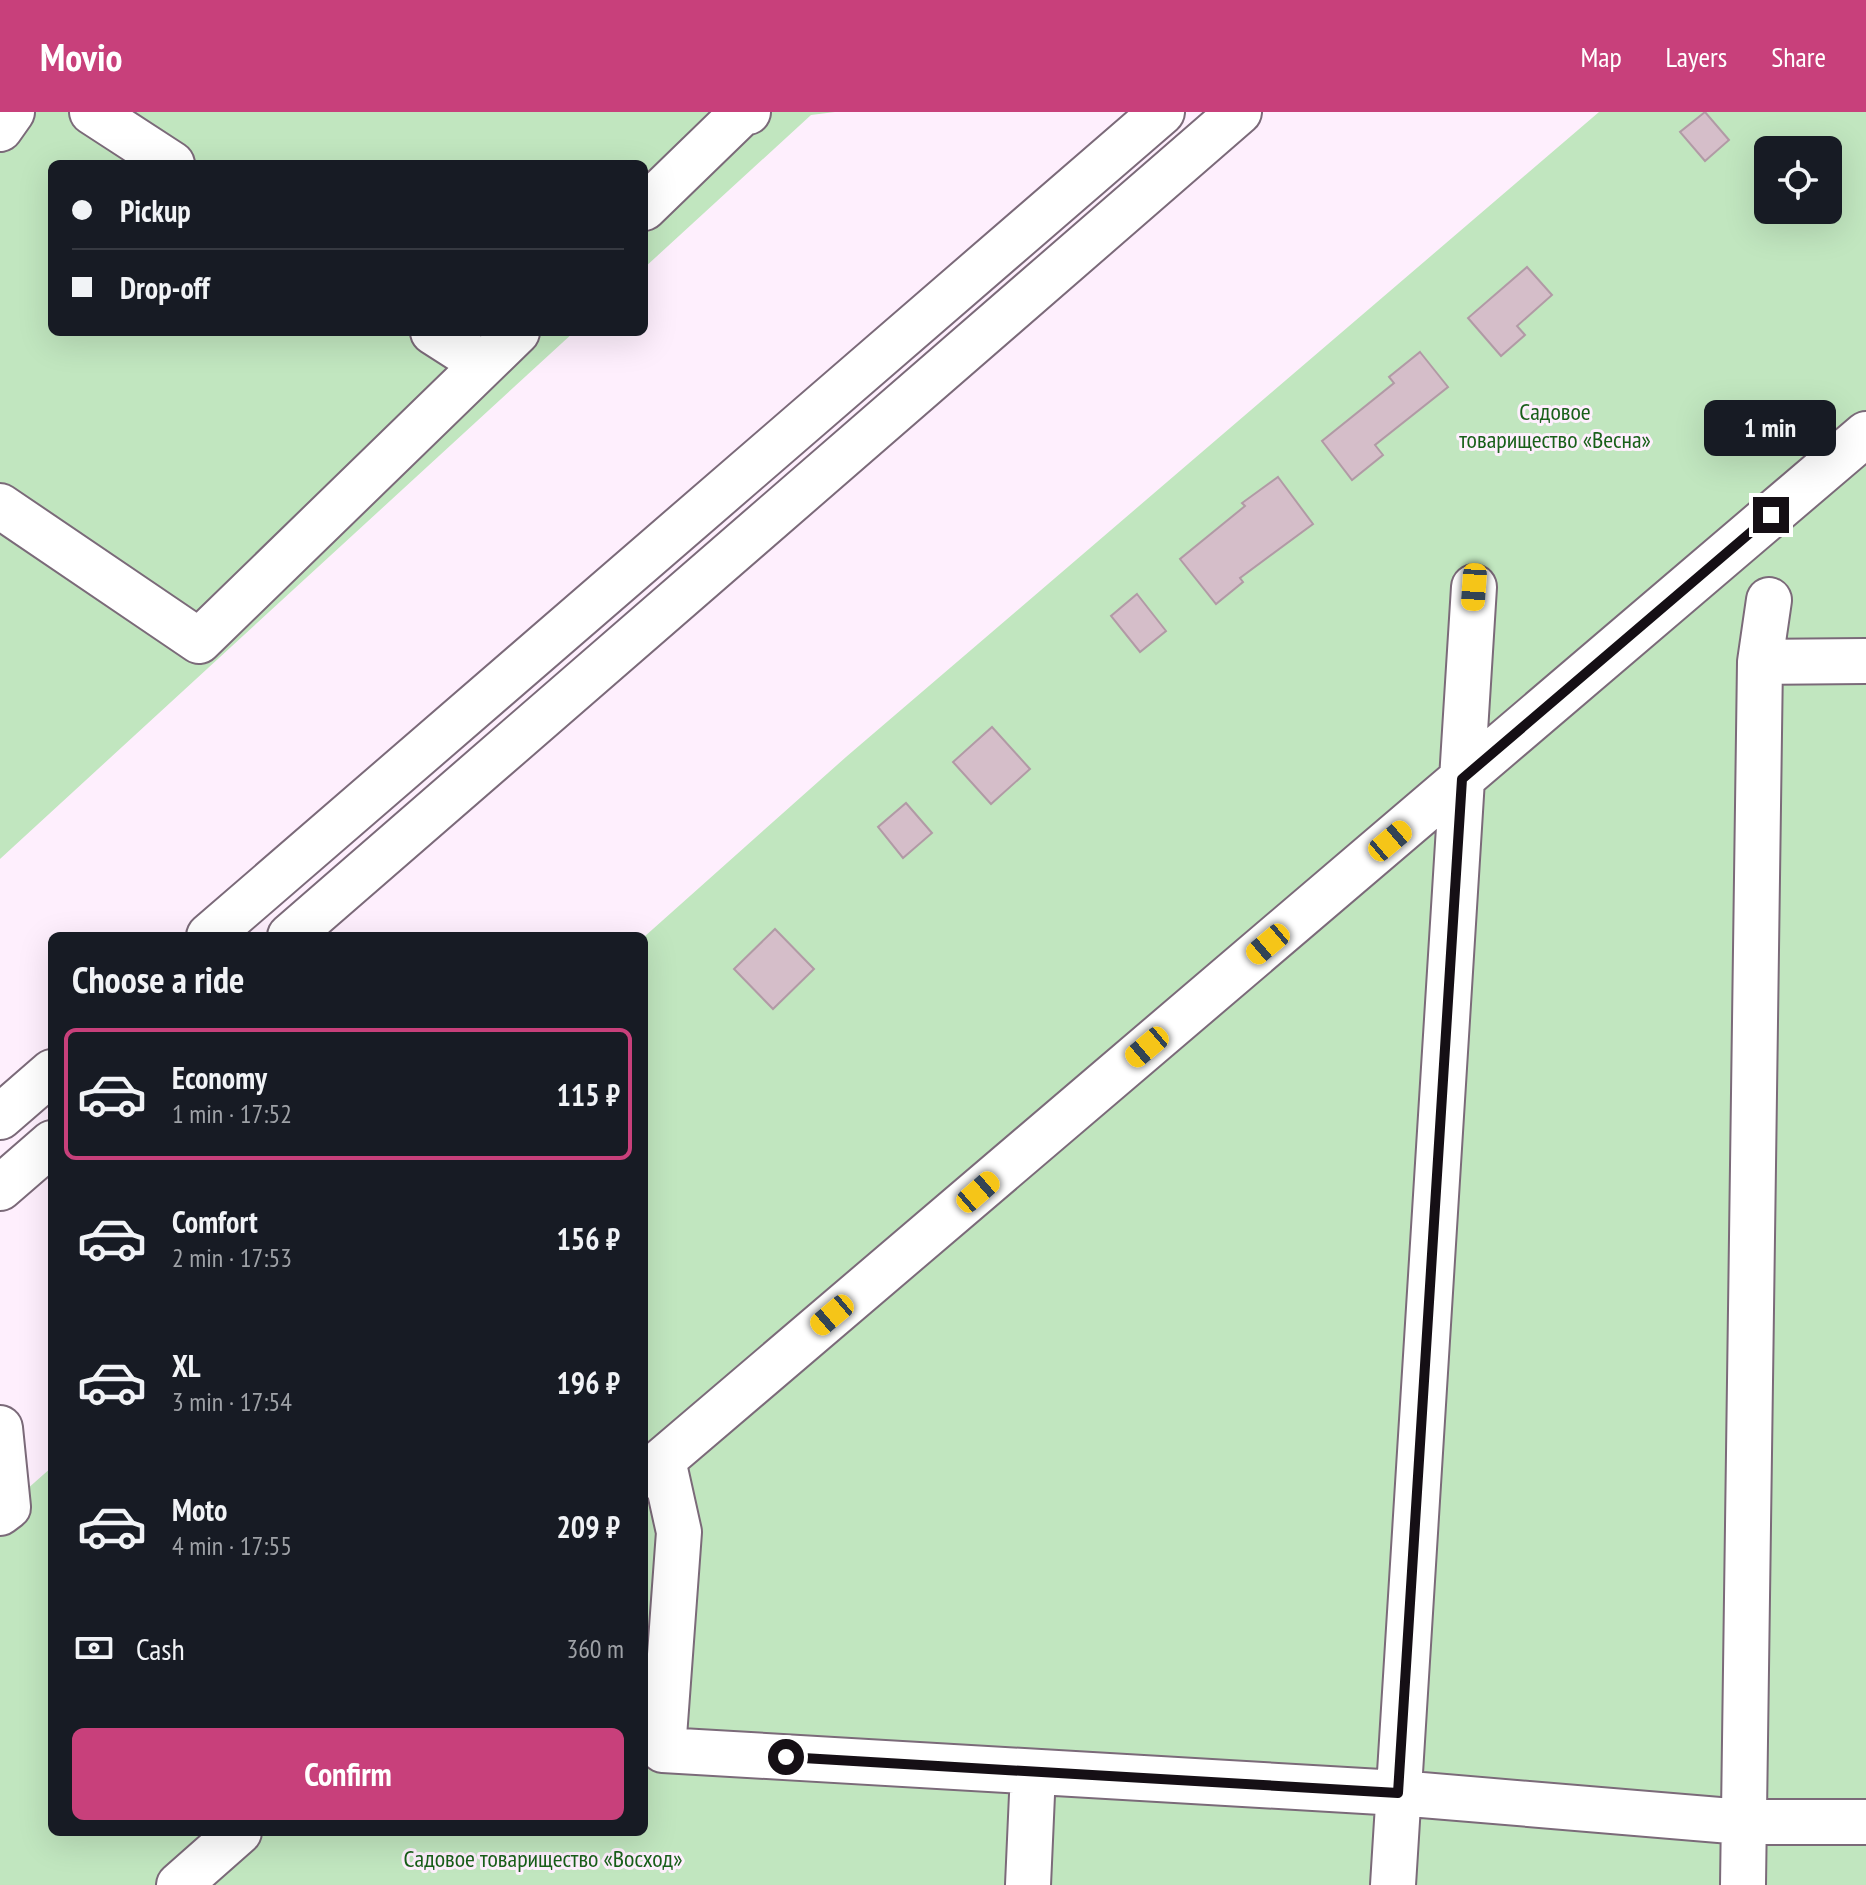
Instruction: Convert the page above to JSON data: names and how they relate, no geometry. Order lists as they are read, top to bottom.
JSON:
{
  "parks": ["Садовое товарищество «Весна»", "Садовое товарищество «Восход»"],
  "page": {
    "header": "Movio",
    "nav": ["Map", "Layers", "Share"],
    "banner": ["Pickup", "Drop-off"],
    "bubble": "1 min",
    "heading": "Choose a ride",
    "list": [
      {
        "name": "Economy",
        "note": "1 min · 17:52",
        "value": "115 ₽"
      },
      {
        "name": "Comfort",
        "note": "2 min · 17:53",
        "value": "156 ₽"
      },
      {
        "name": "XL",
        "note": "3 min · 17:54",
        "value": "196 ₽"
      },
      {
        "name": "Moto",
        "note": "4 min · 17:55",
        "value": "209 ₽"
      }
    ],
    "pay": ["Cash", "360 m"],
    "buttons": "Confirm"
  }
}
